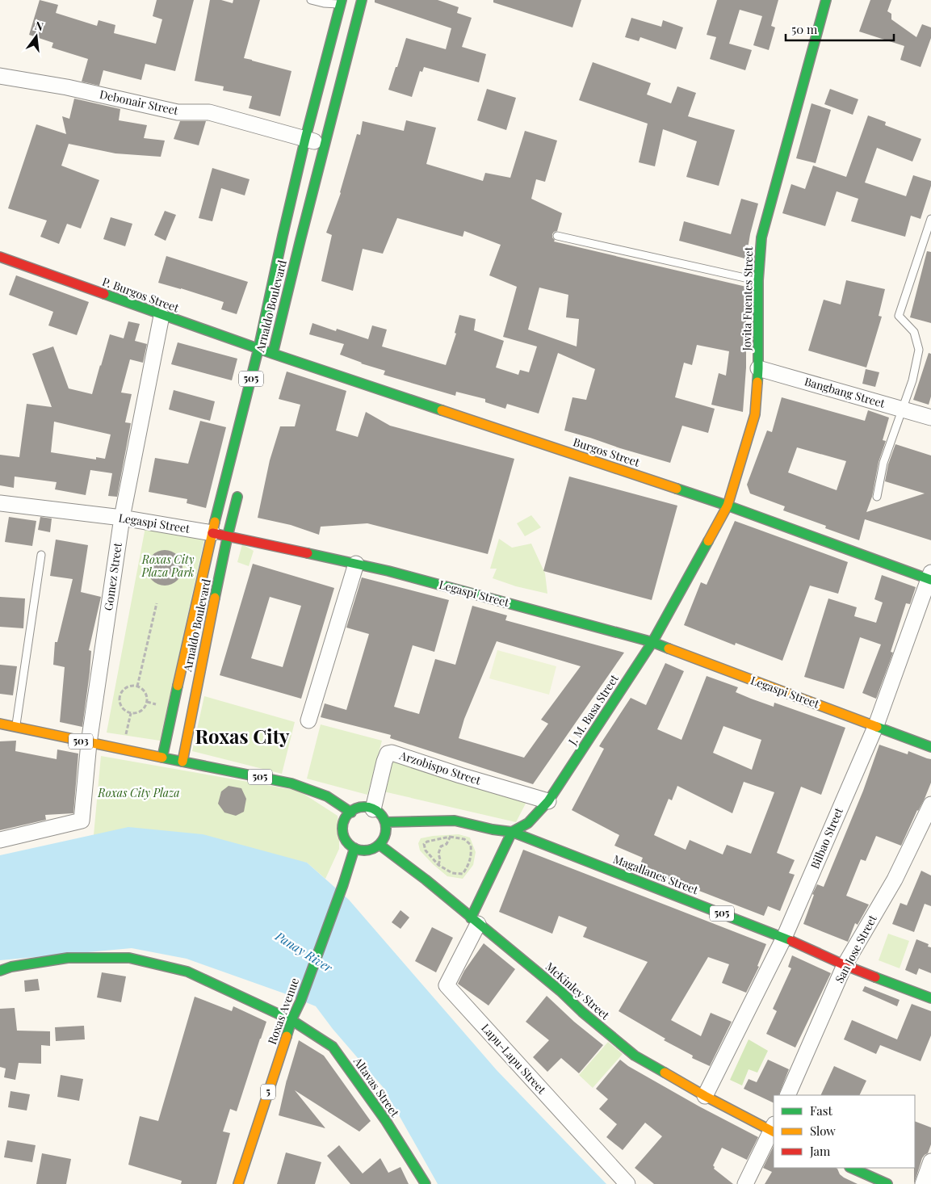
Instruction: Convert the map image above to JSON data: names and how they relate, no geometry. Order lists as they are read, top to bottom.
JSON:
{
  "streets": {
    "main road": [
      "P. Burgos Street",
      "Jovita Fuentes Street",
      "Arnaldo Boulevard",
      "505",
      "Burgos Street",
      "Legaspi Street",
      "J. M. Basa Street",
      "503",
      "Magallanes Street",
      "McKinley Street",
      "Roxas Avenue",
      "Altavas Street",
      "5"
    ],
    "street": [
      "Debonair Street",
      "Bangbang Street",
      "Gomez Street",
      "Arzobispo Street",
      "Bilbao Street",
      "San Jose Street",
      "Lapu-Lapu Street"
    ]
  },
  "crossings": [
    ["Debonair Street", "Arnaldo Boulevard"],
    ["P. Burgos Street", "Arnaldo Boulevard"],
    ["P. Burgos Street", "Burgos Street"],
    ["P. Burgos Street", "Gomez Street"],
    ["Jovita Fuentes Street", "Bangbang Street"],
    ["Jovita Fuentes Street", "Burgos Street"],
    ["Jovita Fuentes Street", "J. M. Basa Street"],
    ["Arnaldo Boulevard", "505"],
    ["Arnaldo Boulevard", "Burgos Street"],
    ["Arnaldo Boulevard", "Legaspi Street"],
    ["Arnaldo Boulevard", "503"],
    ["505", "503"],
    ["505", "Arzobispo Street"],
    ["505", "Magallanes Street"],
    ["505", "McKinley Street"],
    ["505", "Roxas Avenue"],
    ["Burgos Street", "J. M. Basa Street"],
    ["Burgos Street", "Bilbao Street"],
    ["Legaspi Street", "Gomez Street"],
    ["Legaspi Street", "J. M. Basa Street"],
    ["Legaspi Street", "Bilbao Street"],
    ["Gomez Street", "503"],
    ["J. M. Basa Street", "Arzobispo Street"],
    ["J. M. Basa Street", "Magallanes Street"],
    ["Arzobispo Street", "Magallanes Street"],
    ["Arzobispo Street", "McKinley Street"],
    ["Arzobispo Street", "Roxas Avenue"],
    ["Bilbao Street", "Magallanes Street"],
    ["Bilbao Street", "McKinley Street"],
    ["Magallanes Street", "San Jose Street"],
    ["Magallanes Street", "McKinley Street"],
    ["Magallanes Street", "Roxas Avenue"],
    ["McKinley Street", "Roxas Avenue"],
    ["McKinley Street", "Lapu-Lapu Street"],
    ["Roxas Avenue", "Altavas Street"]
  ],
  "districts": ["Roxas City"],
  "water": ["Panay River"],
  "parks": ["Roxas City Plaza Park", "Roxas City Plaza"],
  "legend": ["Fast", "Slow", "Jam"],
  "scale_bar": "50 m",
  "north": "top"
}
